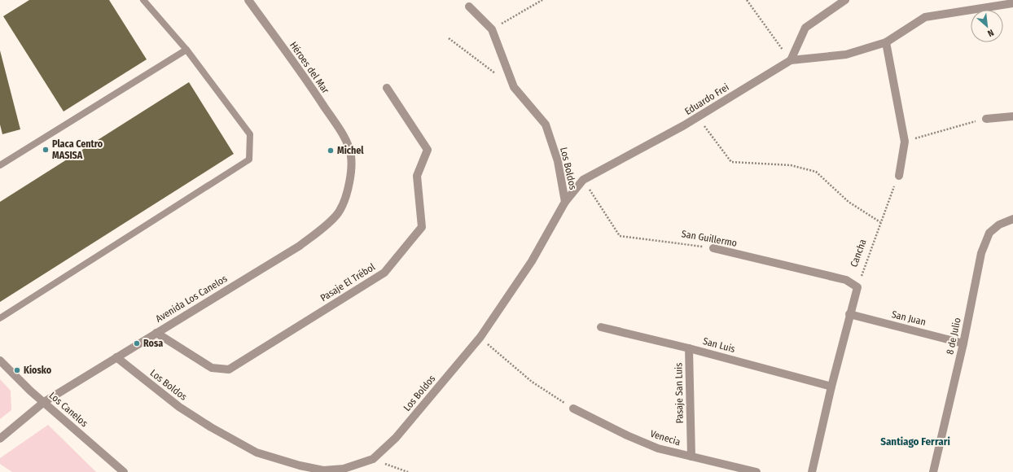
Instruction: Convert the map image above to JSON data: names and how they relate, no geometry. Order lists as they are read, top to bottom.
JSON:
{
  "streets": {
    "street": [
      "Héroes del Mar",
      "Eduardo Frei",
      "Los Boldos",
      "San Guillermo",
      "Pasaje El Trébol",
      "Avenida Los Canelos",
      "San Juan",
      "8 de Julio",
      "San Luis",
      "Pasaje San Luis",
      "Los Canelos",
      "Venecia"
    ],
    "path": ["Cancha"]
  },
  "crossings": [
    ["Héroes del Mar", "Avenida Los Canelos"],
    ["Eduardo Frei", "Los Boldos"],
    ["Eduardo Frei", "San Guillermo"],
    ["Los Boldos", "Avenida Los Canelos"],
    ["San Guillermo", "Cancha"],
    ["Pasaje El Trébol", "Avenida Los Canelos"],
    ["Avenida Los Canelos", "Los Canelos"],
    ["San Juan", "8 de Julio"],
    ["San Luis", "Pasaje San Luis"],
    ["Pasaje San Luis", "Venecia"]
  ],
  "districts": ["Santiago Ferrari"],
  "places": [
    "Placa Centro MASISA",
    "Michel",
    "Rosa",
    "Kiosko"
  ],
  "north": "bottom right"
}
